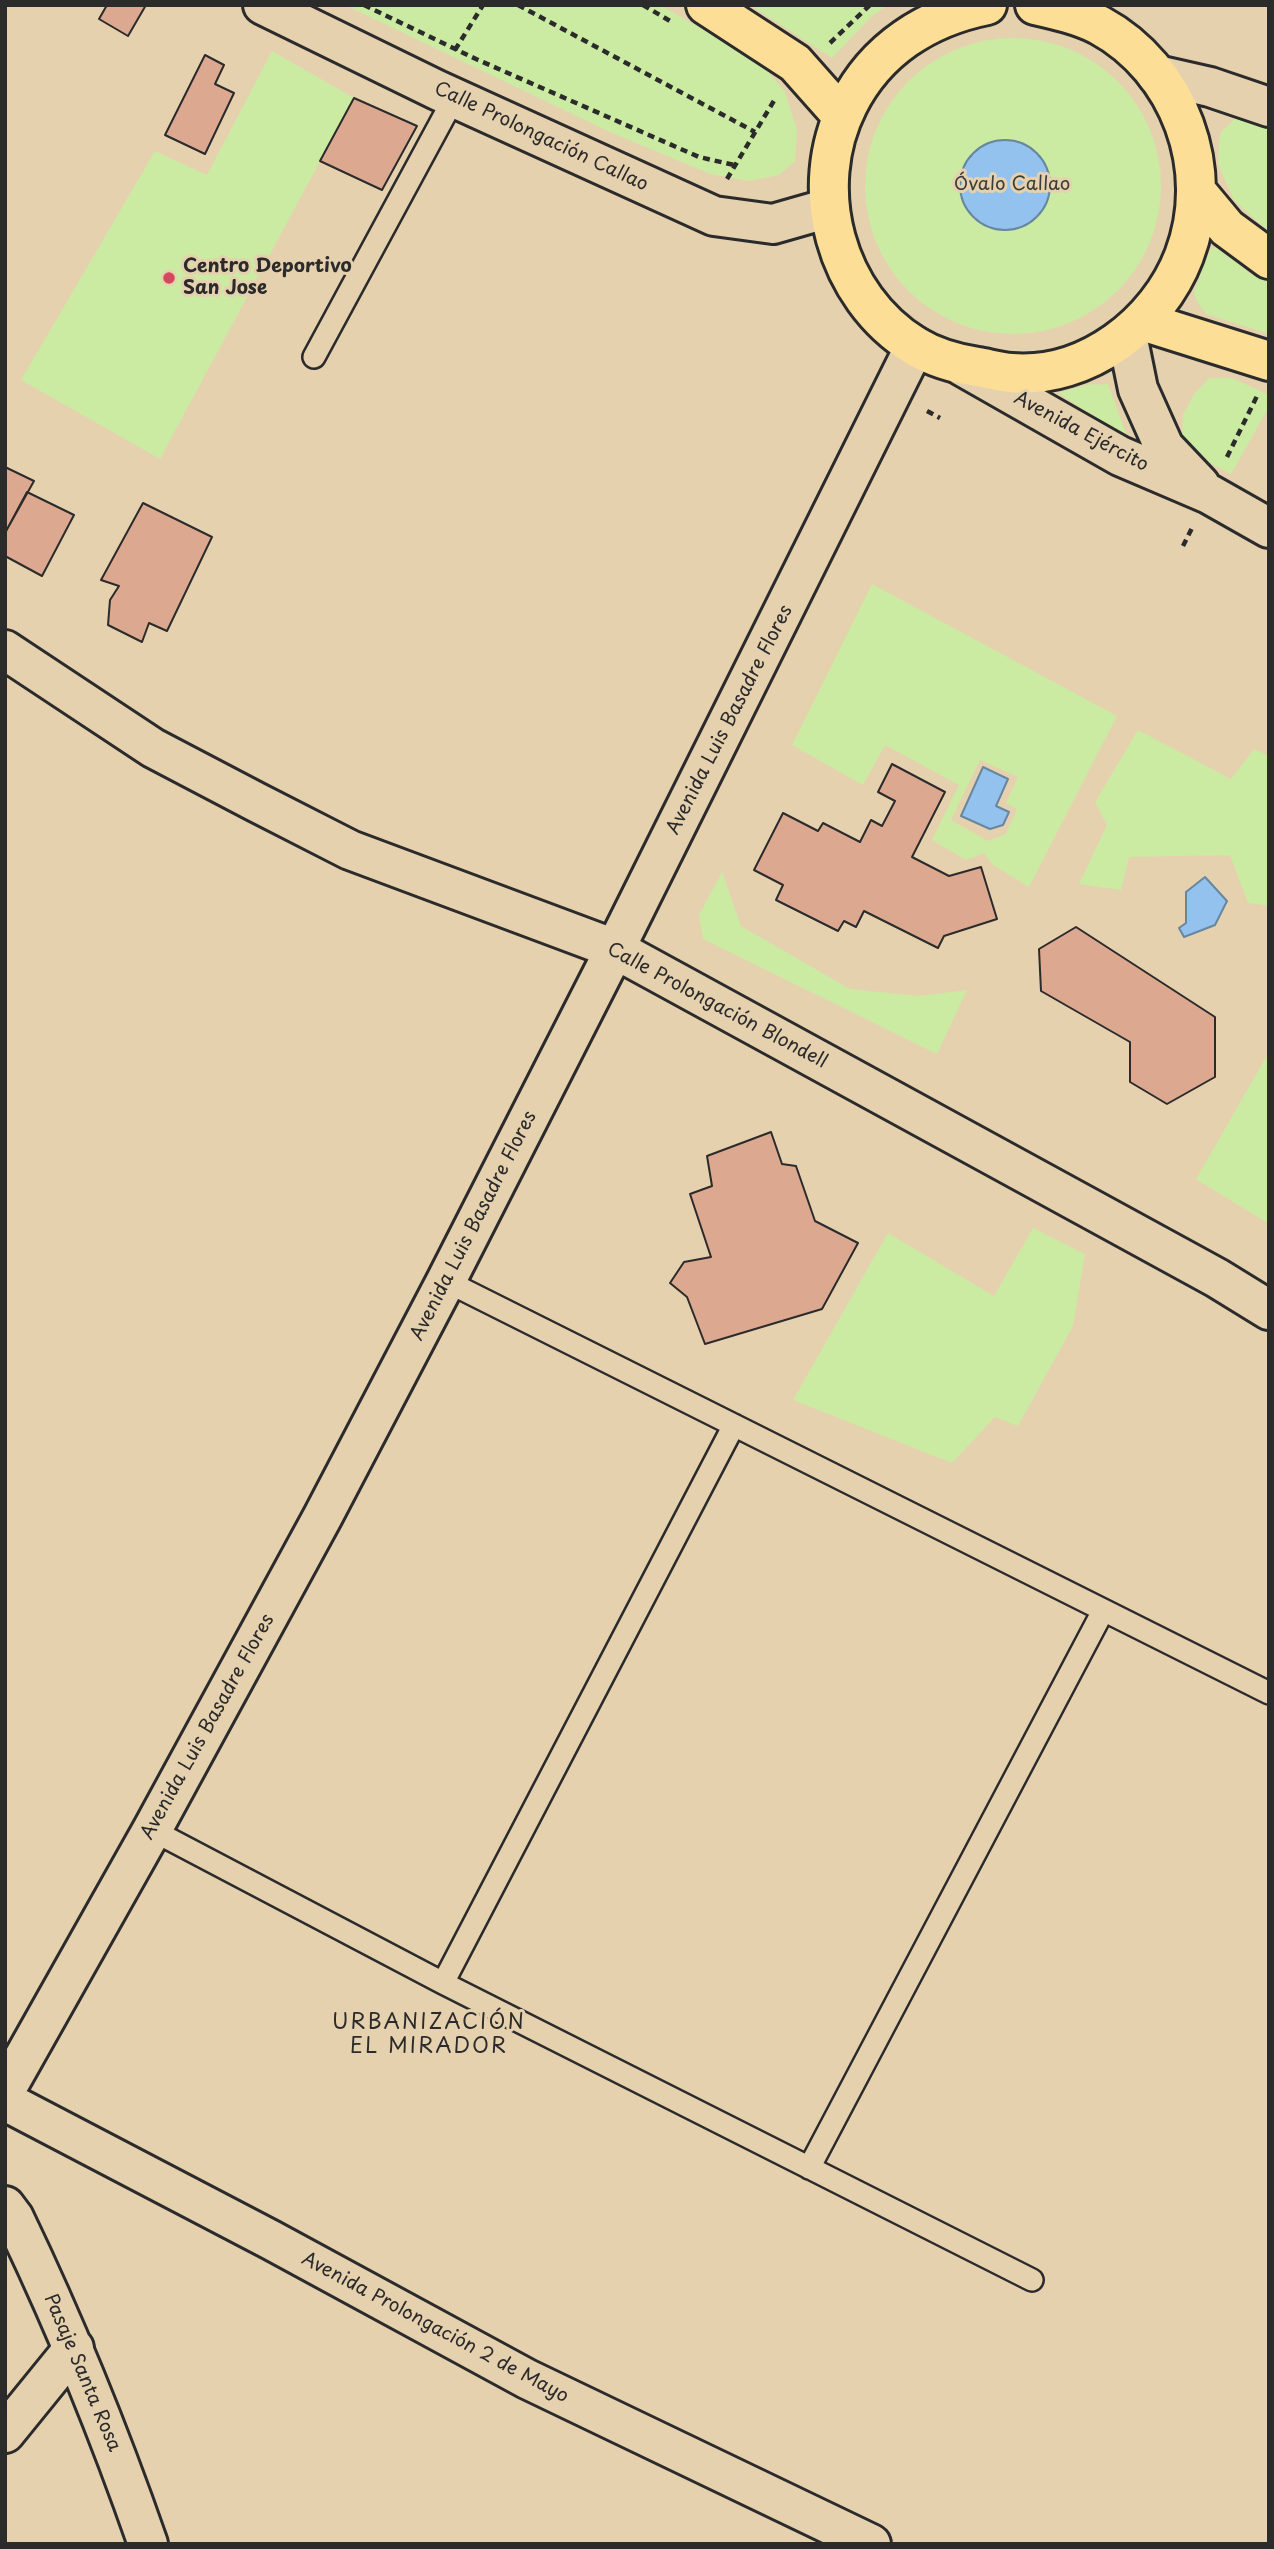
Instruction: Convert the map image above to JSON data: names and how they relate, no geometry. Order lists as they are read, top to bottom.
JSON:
{
  "streets": {
    "street": [
      "Calle Prolongación Callao",
      "Avenida Ejército",
      "Avenida Luis Basadre Flores",
      "Calle Prolongación Blondell",
      "Avenida Prolongación 2 de Mayo",
      "Pasaje Santa Rosa"
    ]
  },
  "crossings": [
    ["Avenida Luis Basadre Flores", "Calle Prolongación Blondell"]
  ],
  "districts": ["URBANIZACIÓN EL MIRADOR"],
  "parks": ["Óvalo Callao"],
  "places": ["Centro Deportivo San Jose"]
}
